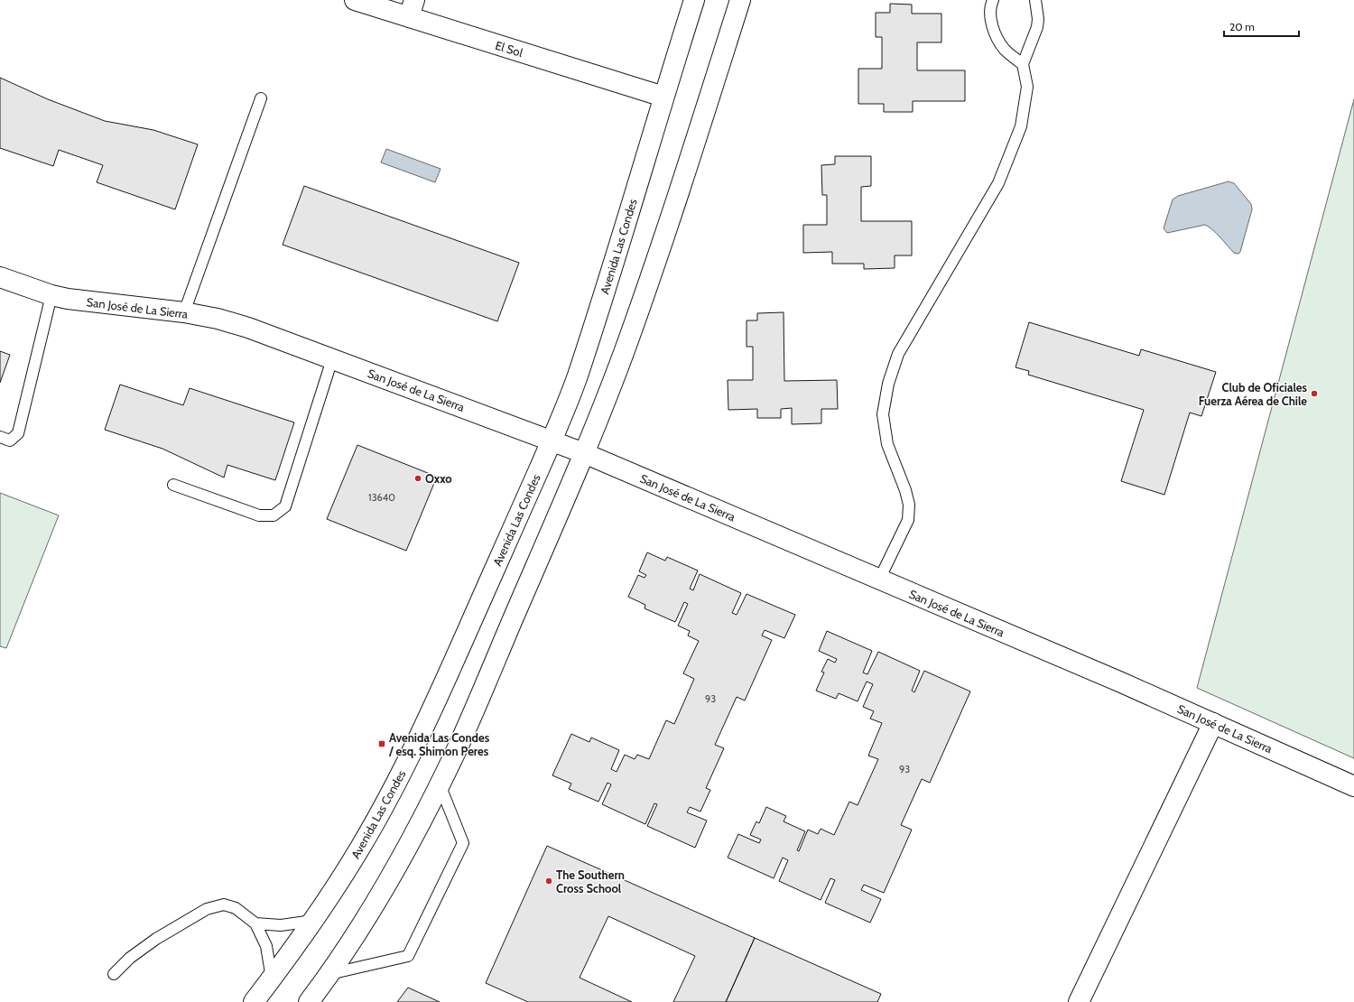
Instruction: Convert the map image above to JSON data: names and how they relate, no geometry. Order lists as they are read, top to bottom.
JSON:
{
  "streets": {
    "main road": ["El Sol", "Avenida Las Condes", "San José de La Sierra"]
  },
  "crossings": [
    ["El Sol", "Avenida Las Condes"],
    ["Avenida Las Condes", "San José de La Sierra"]
  ],
  "places": {
    "other": ["Club de Oficiales Fuerza Aérea de Chile", "Oxxo", "The Southern Cross School"],
    "transit": ["Avenida Las Condes / esq. Shimon Peres"]
  },
  "house_numbers": ["13640", "93", "93"],
  "scale_bar": "20 m"
}
